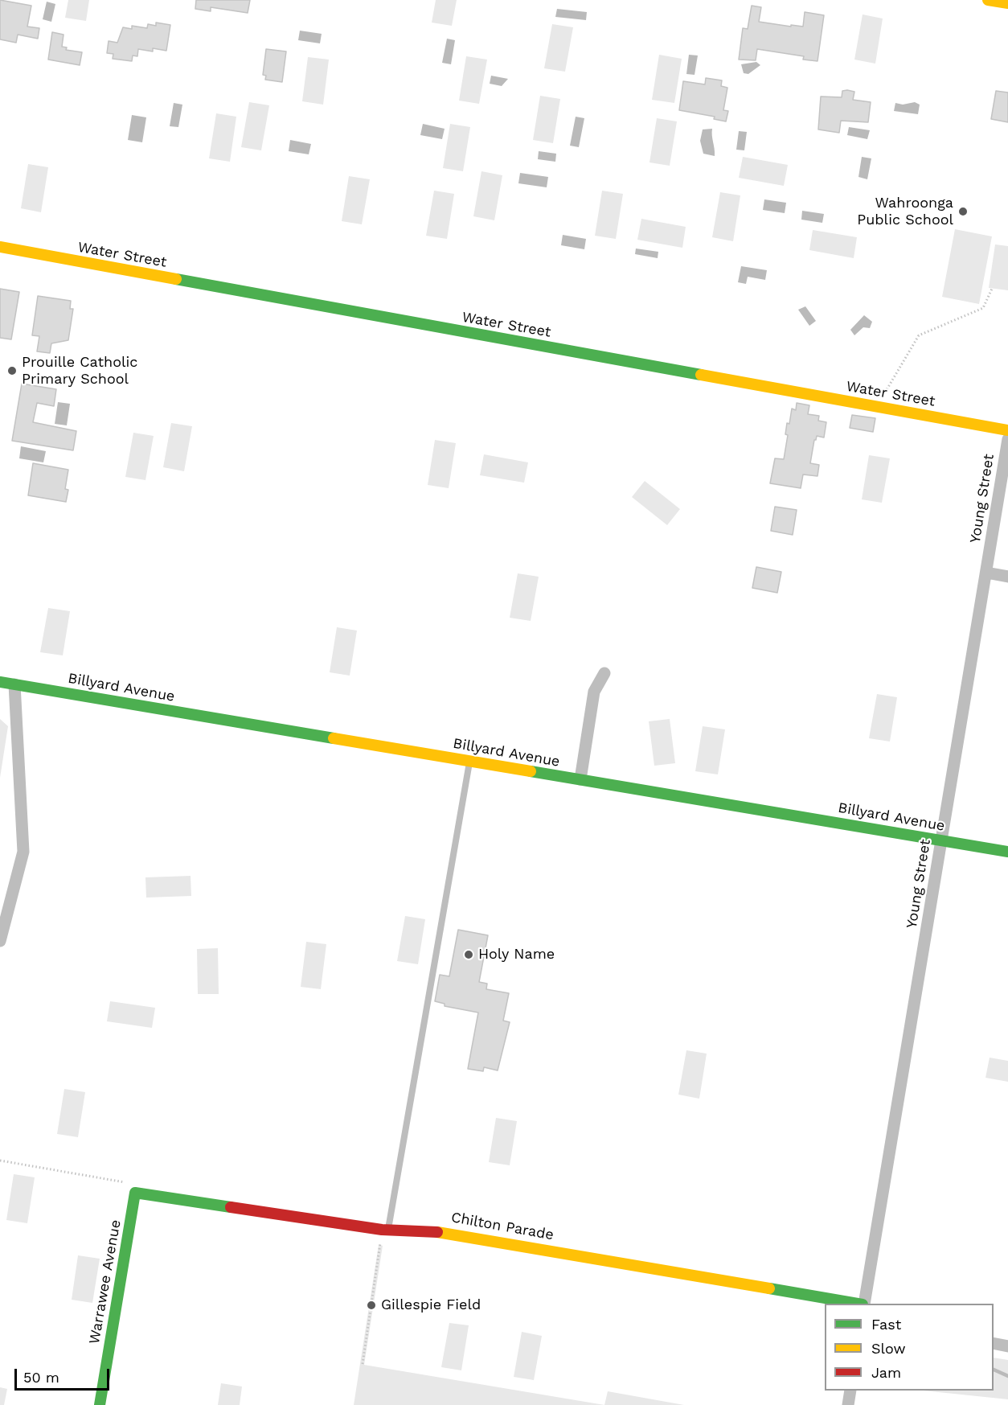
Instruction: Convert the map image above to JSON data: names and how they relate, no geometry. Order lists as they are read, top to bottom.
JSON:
{
  "streets": {
    "street": [
      "Water Street",
      "Young Street",
      "Billyard Avenue",
      "Chilton Parade",
      "Warrawee Avenue"
    ]
  },
  "crossings": [
    ["Young Street", "Billyard Avenue"],
    ["Chilton Parade", "Warrawee Avenue"]
  ],
  "places": [
    "Wahroonga Public School",
    "Prouille Catholic Primary School",
    "Holy Name",
    "Gillespie Field"
  ],
  "legend": ["Fast", "Slow", "Jam"],
  "scale_bar": "50 m"
}
